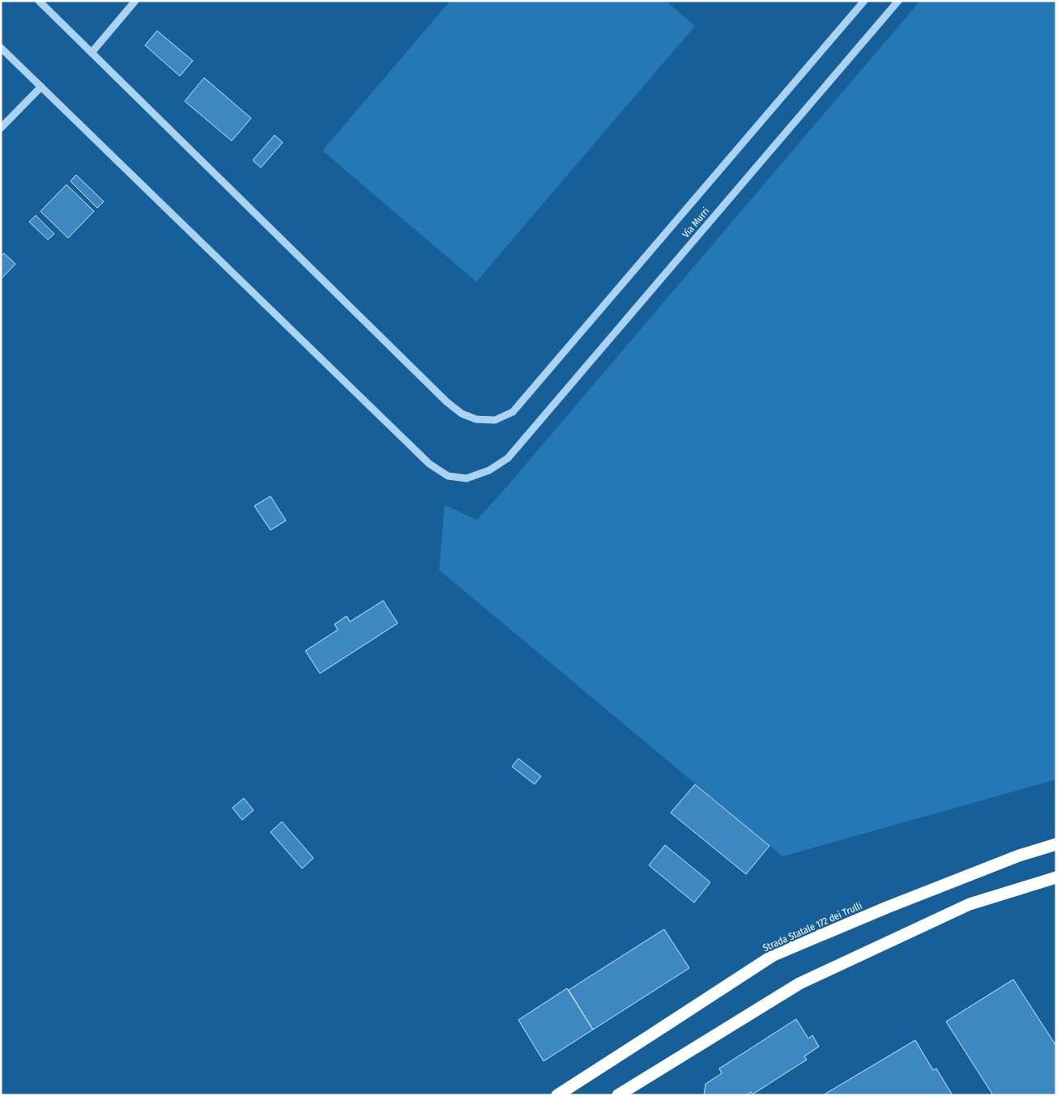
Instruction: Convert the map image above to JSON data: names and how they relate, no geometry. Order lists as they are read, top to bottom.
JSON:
{
  "streets": {
    "highway": ["Strada Statale 172 dei Trulli"],
    "street": ["Via Murri"]
  }
}
